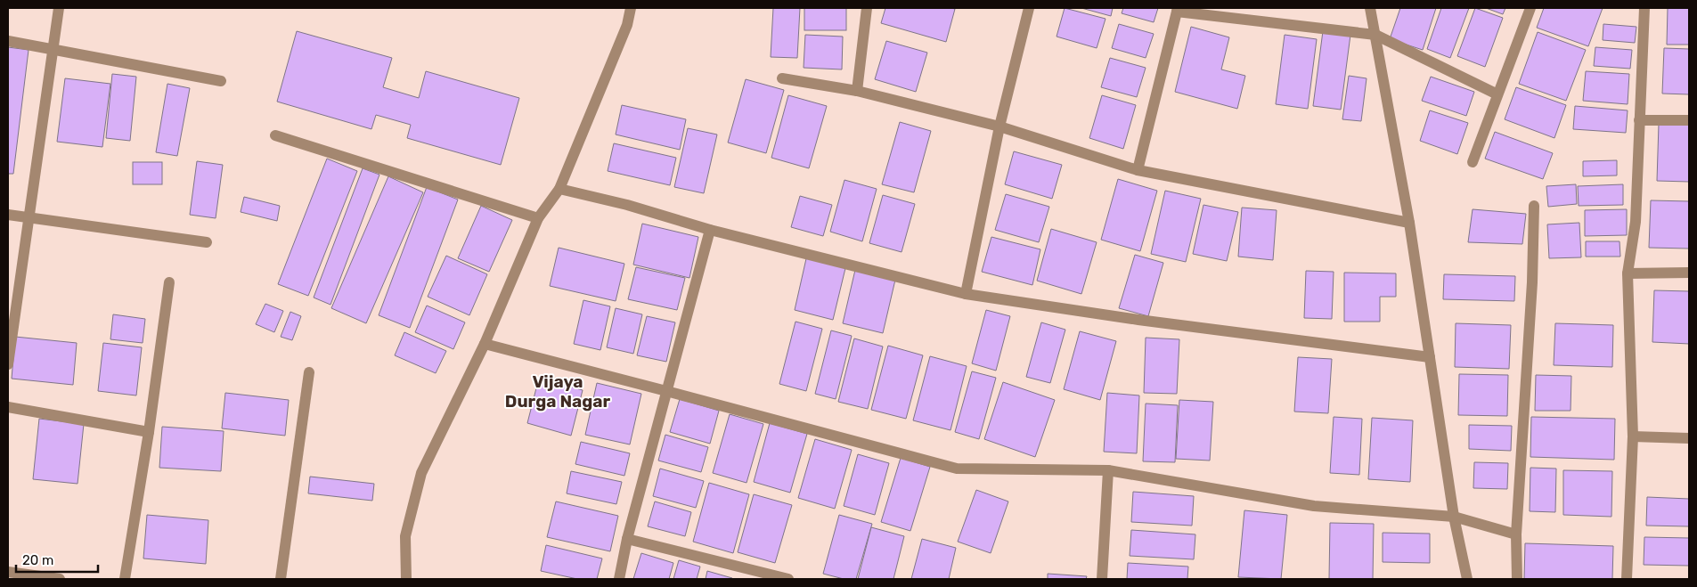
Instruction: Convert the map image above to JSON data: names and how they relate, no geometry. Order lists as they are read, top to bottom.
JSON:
{
  "districts": ["Vijaya Durga Nagar"],
  "scale_bar": "20 m"
}
